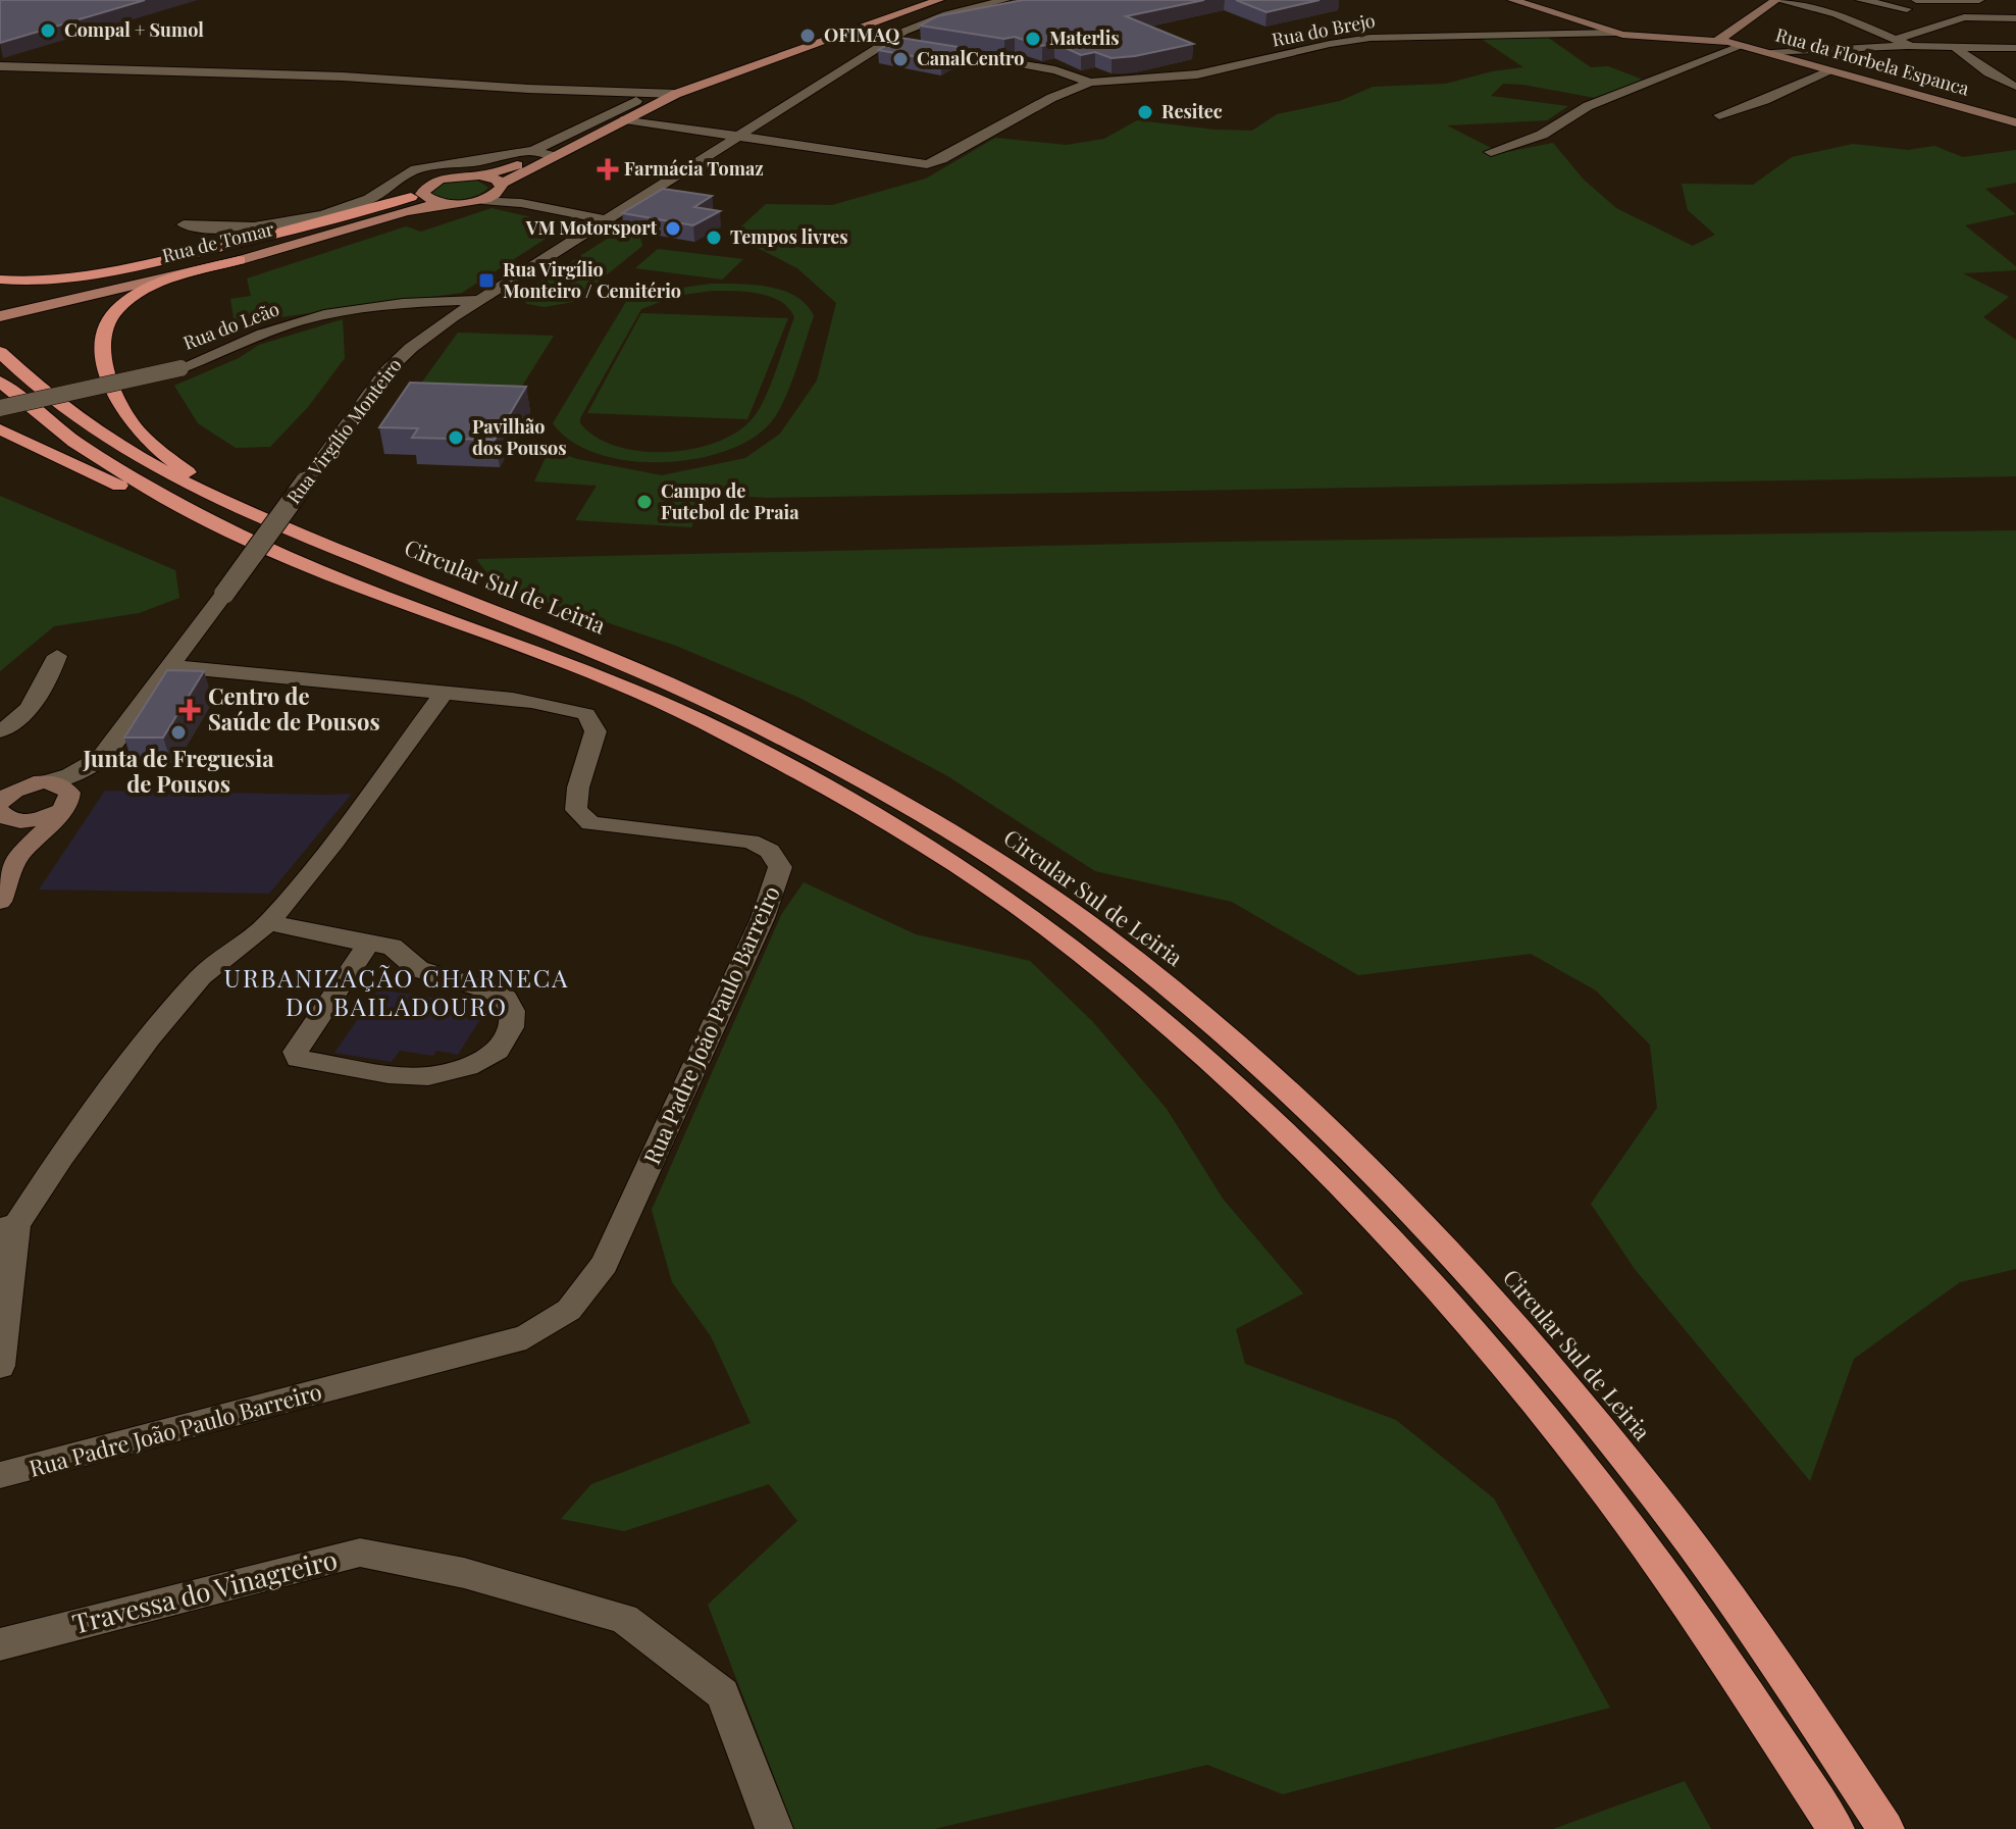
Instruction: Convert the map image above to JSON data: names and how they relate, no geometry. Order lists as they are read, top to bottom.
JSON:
{
  "streets": {
    "highway": ["Circular Sul de Leiria"],
    "main road": ["Rua de Tomar"],
    "street": [
      "Rua do Brejo",
      "Rua da Florbela Espanca",
      "Rua do Leão",
      "Rua Virgílio Monteiro",
      "Rua Padre João Paulo Barreiro",
      "Travessa do Vinagreiro"
    ]
  },
  "crossings": [
    ["Rua do Brejo", "Rua da Florbela Espanca"],
    ["Rua do Leão", "Rua Virgílio Monteiro"],
    ["Rua Virgílio Monteiro", "Rua Padre João Paulo Barreiro"]
  ],
  "districts": ["URBANIZAÇÃO CHARNECA DO BAILADOURO"],
  "places": {
    "other": [
      "Compal + Sumol",
      "OFIMAQ",
      "Materlis",
      "CanalCentro",
      "Resitec",
      "VM Motorsport",
      "Tempos livres",
      "Pavilhão dos Pousos",
      "Campo de Futebol de Praia",
      "Junta de Freguesia de Pousos"
    ],
    "health": ["Farmácia Tomaz", "Centro de Saúde de Pousos"],
    "transit": ["Rua Virgílio Monteiro / Cemitério"]
  }
}
